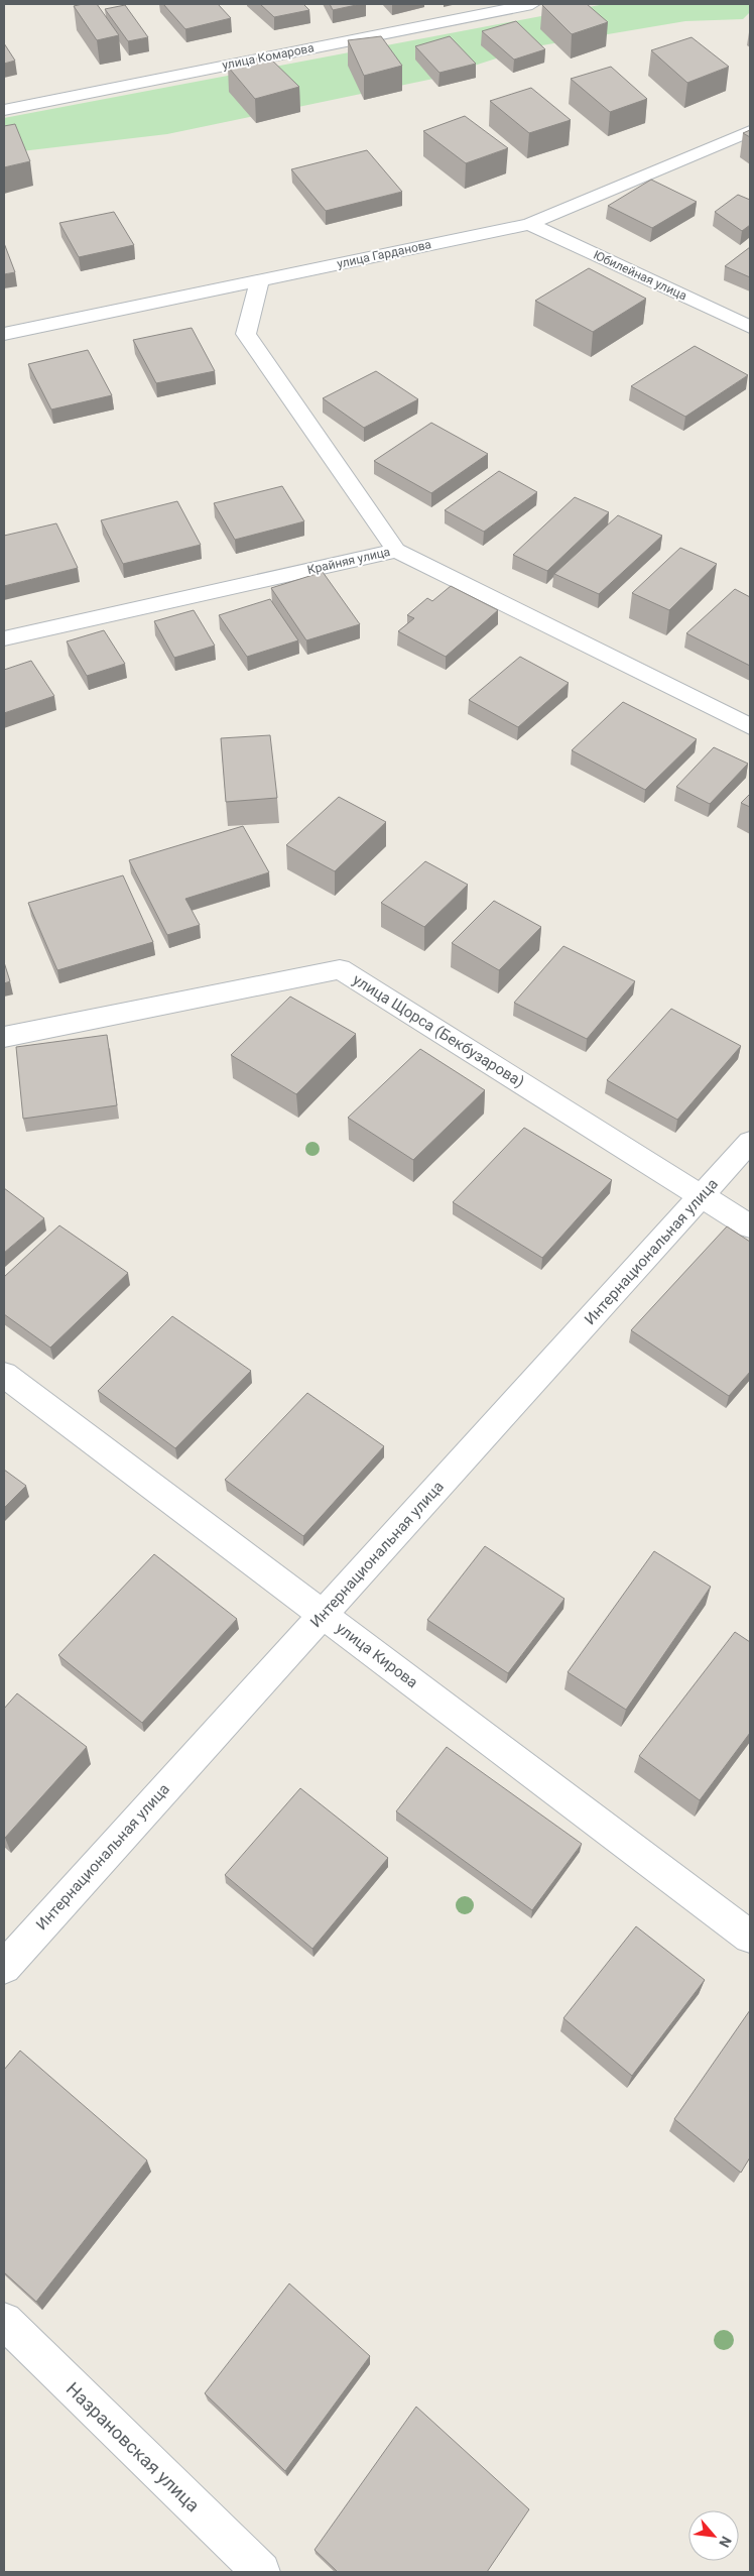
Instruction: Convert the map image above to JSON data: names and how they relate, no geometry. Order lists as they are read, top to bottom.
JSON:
{
  "streets": {
    "street": [
      "улица Комарова",
      "улица Гарданова",
      "Юбилейная улица",
      "Крайняя улица",
      "улица Щорса (Бекбузарова)",
      "Интернациональная улица",
      "улица Кирова",
      "Назрановская улица"
    ]
  },
  "crossings": [
    ["улица Гарданова", "Юбилейная улица"],
    ["улица Щорса (Бекбузарова)", "Интернациональная улица"],
    ["Интернациональная улица", "улица Кирова"]
  ],
  "north": "bottom right"
}
